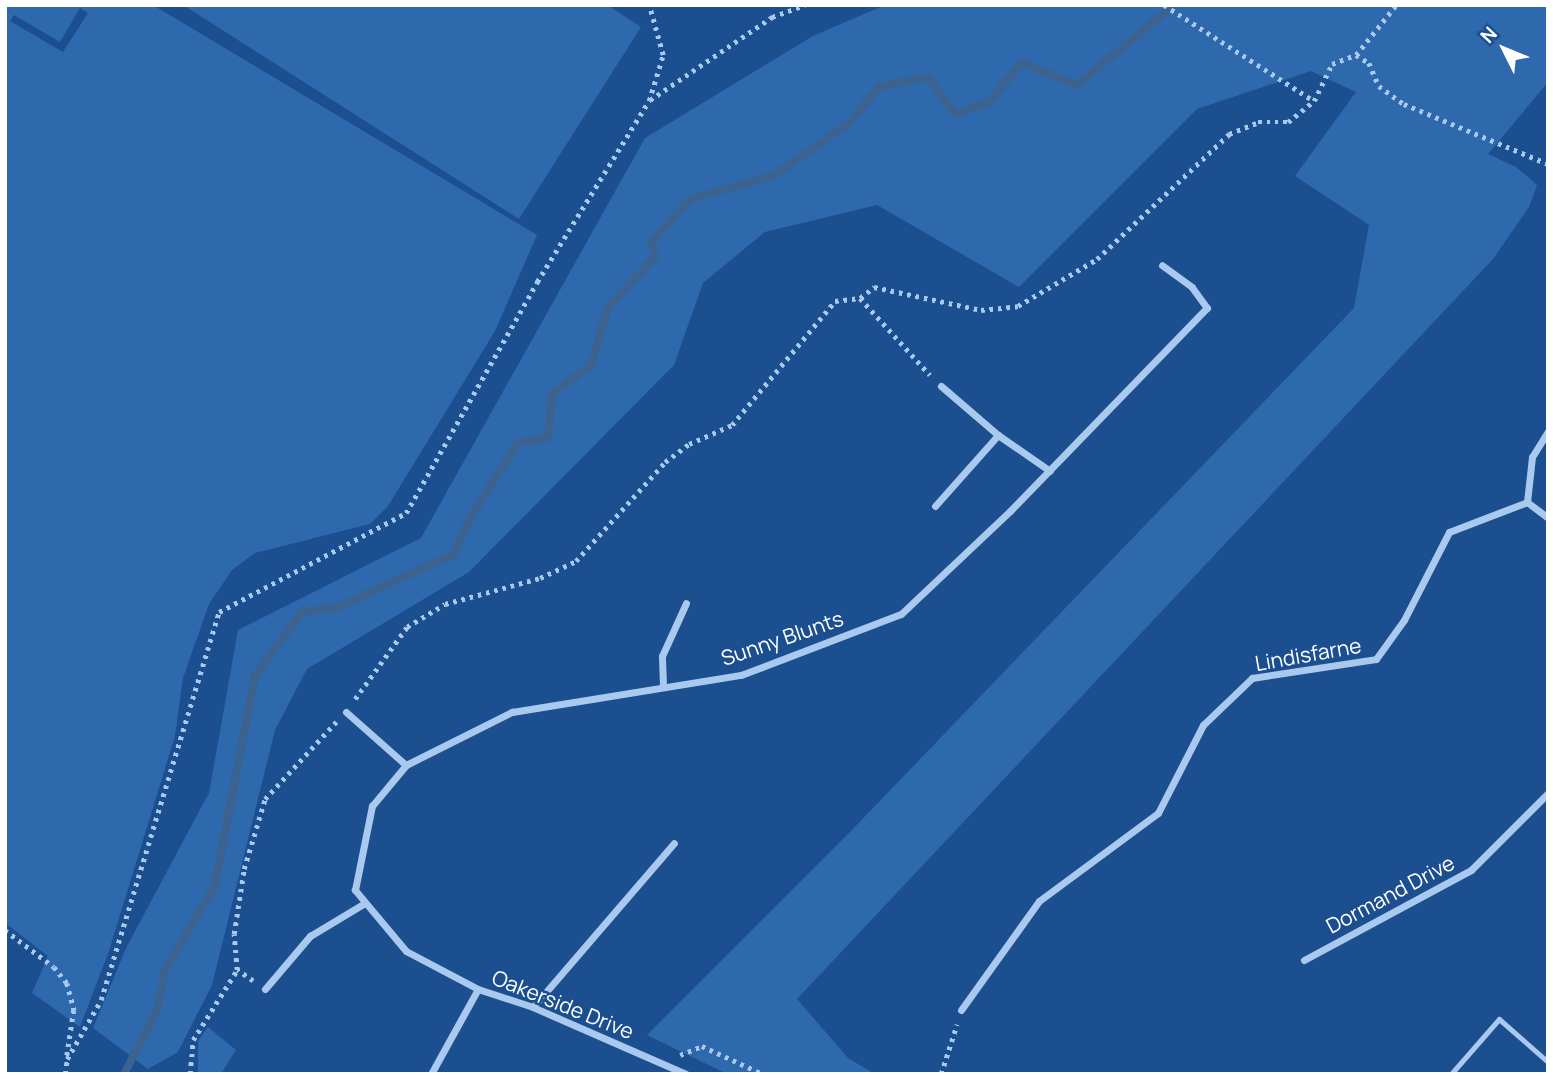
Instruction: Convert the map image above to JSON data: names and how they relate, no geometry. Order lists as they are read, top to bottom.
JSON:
{
  "streets": {
    "street": [
      "Sunny Blunts",
      "Lindisfarne",
      "Dormand Drive",
      "Oakerside Drive"
    ]
  },
  "crossings": [
    ["Sunny Blunts", "Oakerside Drive"]
  ],
  "north": "top left"
}
